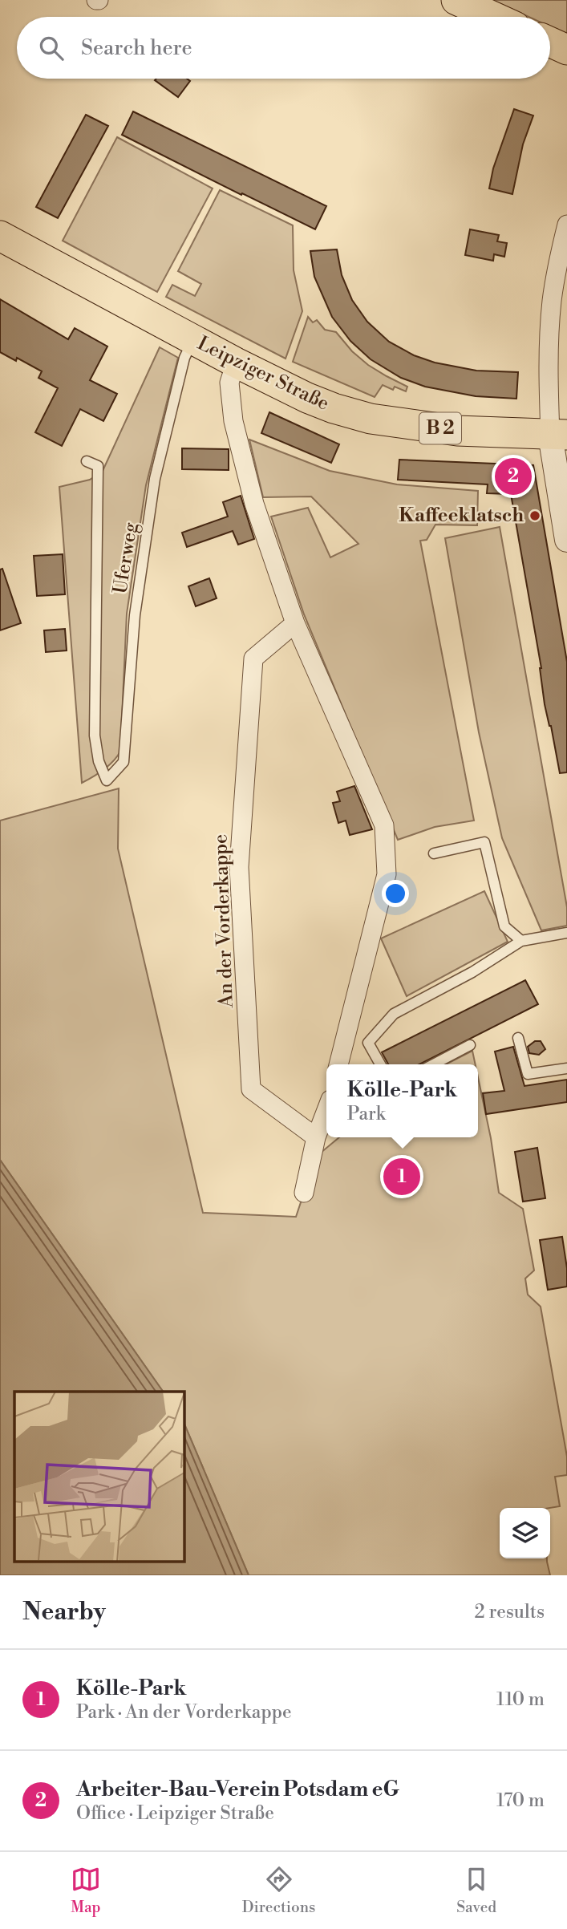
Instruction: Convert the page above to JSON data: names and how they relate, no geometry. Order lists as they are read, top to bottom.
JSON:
{
  "streets": {
    "main road": ["Leipziger Straße", "B 2"],
    "street": ["An der Vorderkappe"],
    "lane": ["Uferweg"]
  },
  "crossings": [
    ["Leipziger Straße", "Uferweg"]
  ],
  "places": ["Kaffeeklatsch"],
  "page": {
    "search": "Search here",
    "pins": ["2", "1"],
    "popup": ["Kölle-Park", "Park"],
    "heading": ["Nearby", "2 results"],
    "list": [
      {
        "mark": "1",
        "name": "Kölle-Park",
        "note": "Park · An der Vorderkappe",
        "value": "110 m"
      },
      {
        "mark": "2",
        "name": "Arbeiter-Bau-Verein Potsdam eG",
        "note": "Office · Leipziger Straße",
        "value": "170 m"
      }
    ],
    "nav": ["Map", "Directions", "Saved"]
  }
}
